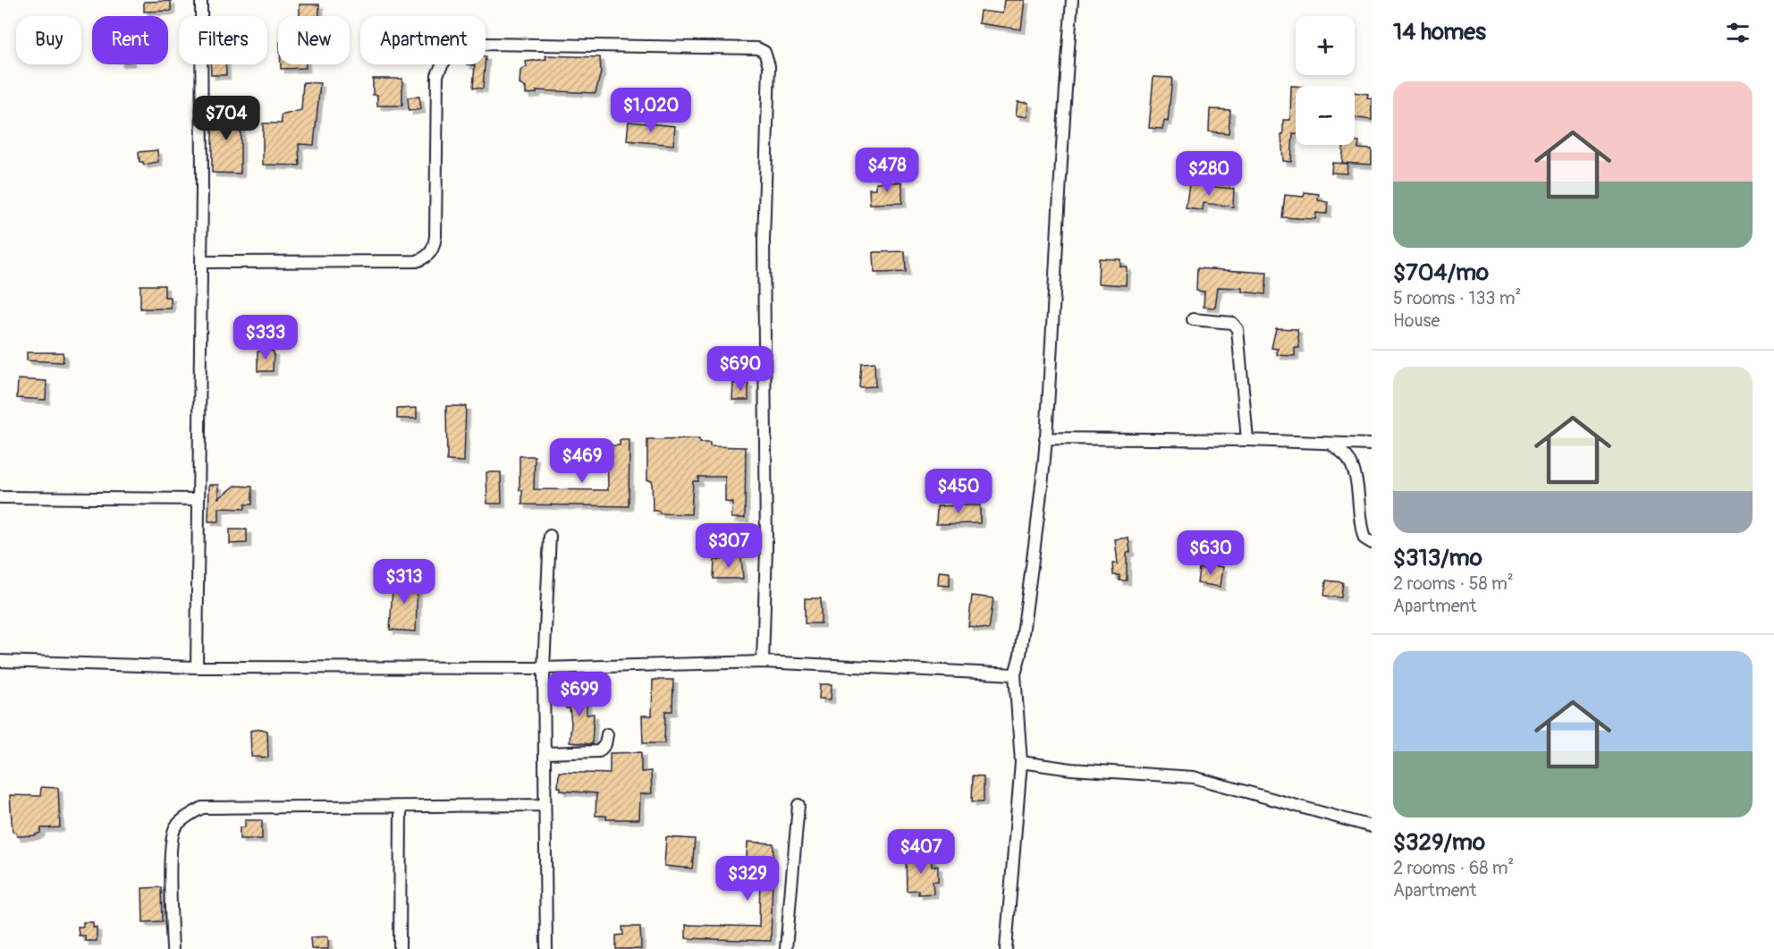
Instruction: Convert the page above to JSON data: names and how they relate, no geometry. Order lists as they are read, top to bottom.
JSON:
{
  "page": {
    "heading": "14 homes",
    "map_buttons": ["+", "−"],
    "chip": [
      "Buy",
      "Rent",
      "Filters",
      "New",
      "Apartment"
    ],
    "list": [
      {
        "name": "$704/mo",
        "note": "5 rooms · 133 m² · House"
      },
      {
        "name": "$313/mo",
        "note": "2 rooms · 58 m² · Apartment"
      },
      {
        "name": "$329/mo",
        "note": "2 rooms · 68 m² · Apartment"
      }
    ],
    "price": [
      "$1,020",
      "$704",
      "$478",
      "$280",
      "$333",
      "$690",
      "$469",
      "$450",
      "$307",
      "$630",
      "$313",
      "$699",
      "$407",
      "$329"
    ]
  }
}
